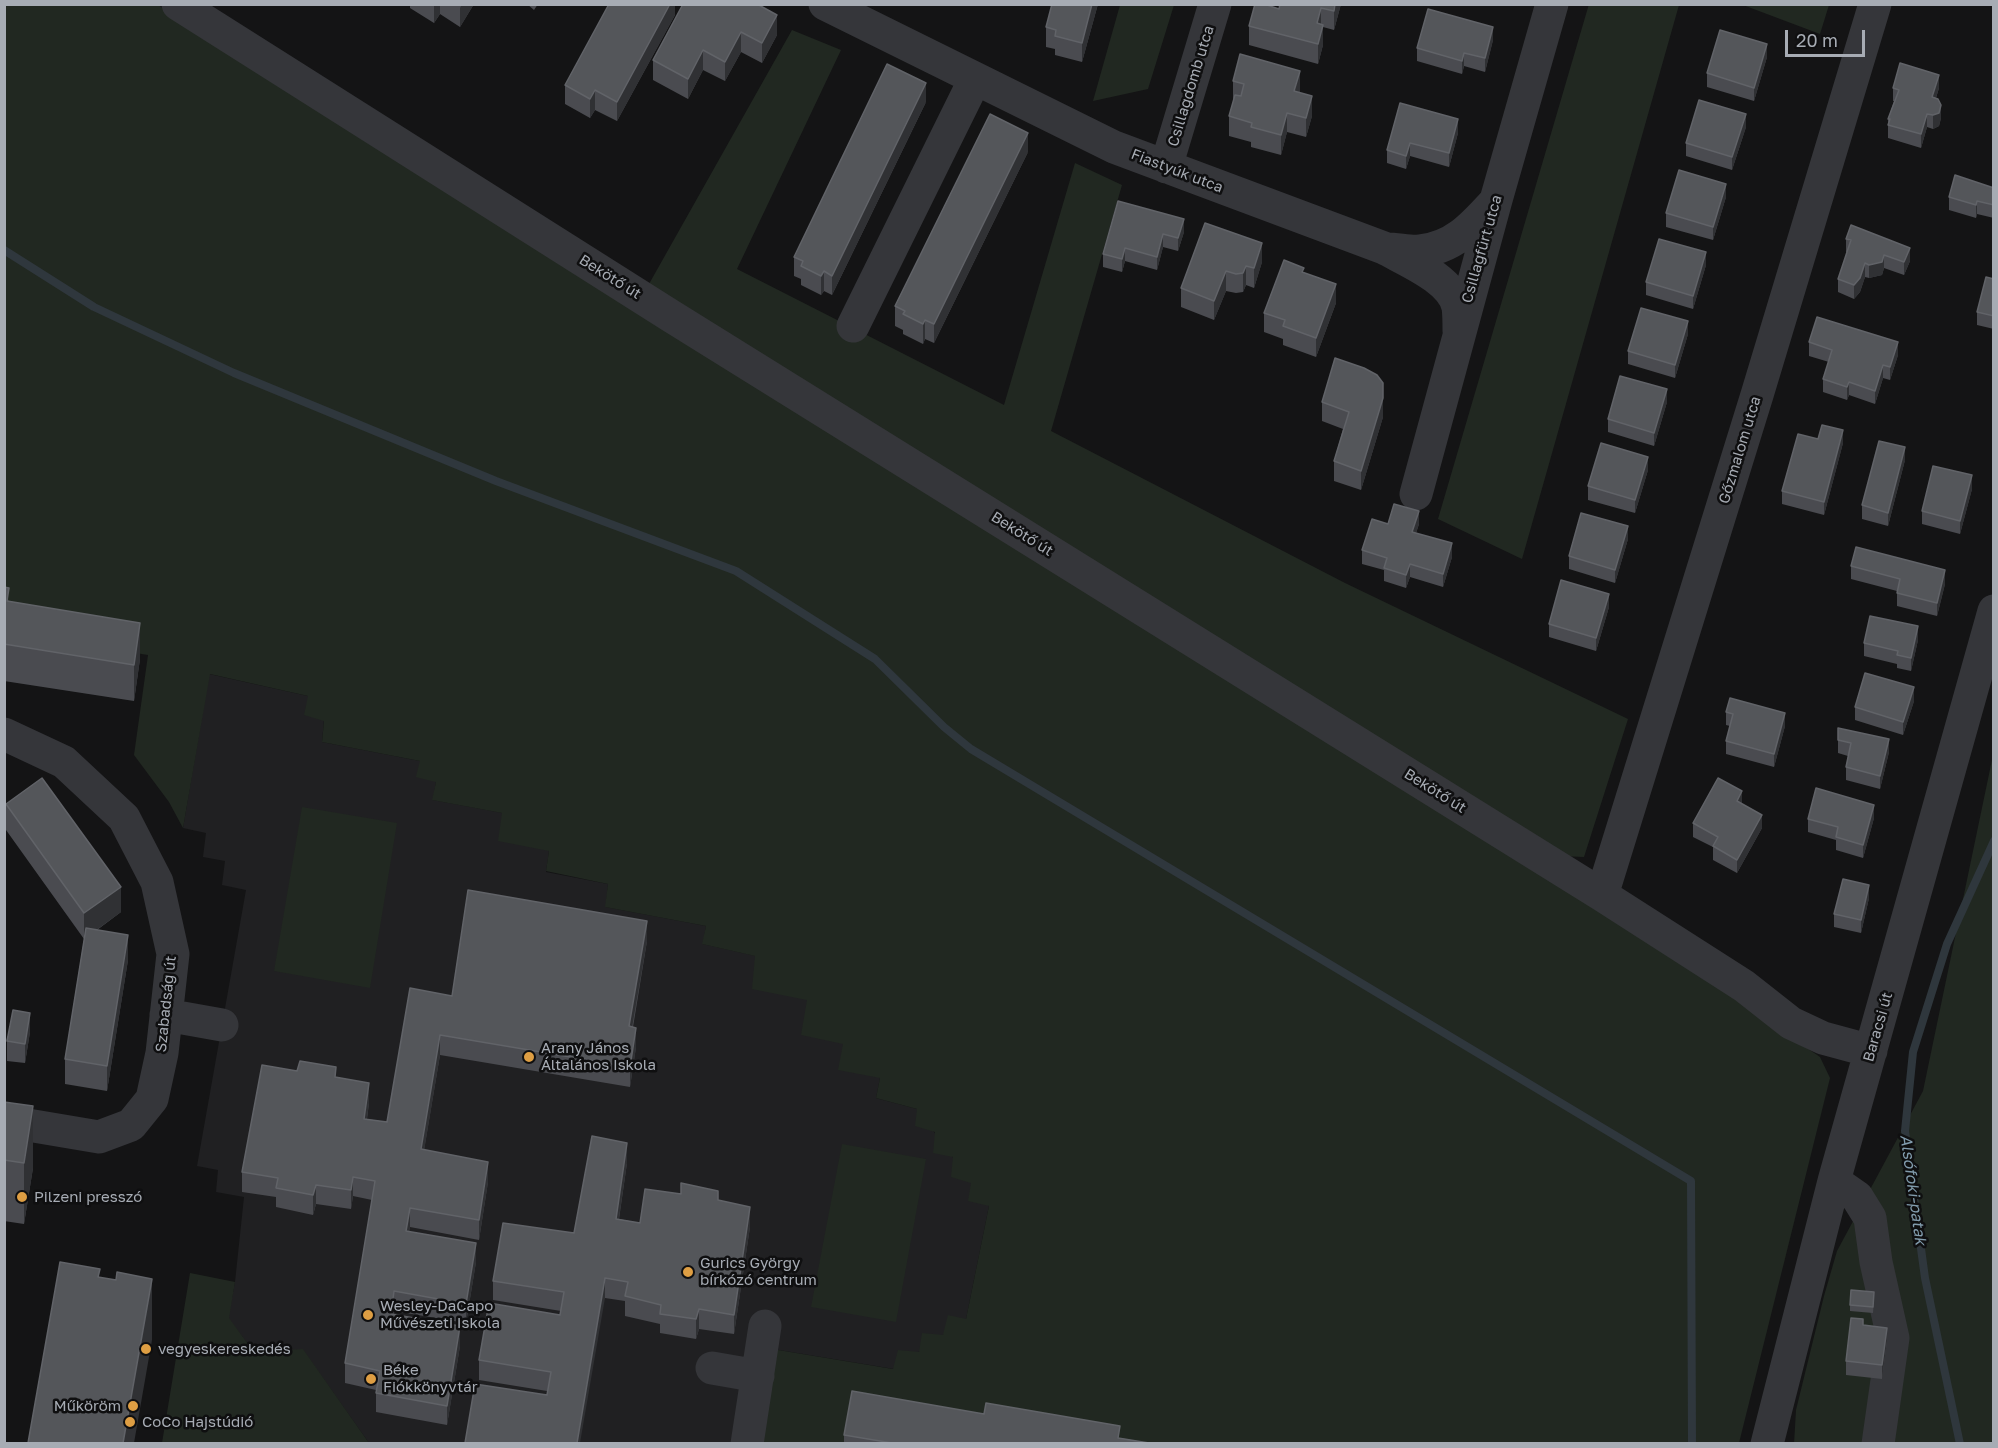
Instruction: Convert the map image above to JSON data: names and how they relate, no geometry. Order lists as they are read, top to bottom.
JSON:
{
  "streets": {
    "street": [
      "Csillagdomb utca",
      "Fiastyúk utca",
      "Csillagfürt utca",
      "Bekötő út",
      "Gőzmalom utca",
      "Szabadság út",
      "Baracsi út"
    ]
  },
  "crossings": [
    ["Csillagdomb utca", "Fiastyúk utca"],
    ["Fiastyúk utca", "Csillagfürt utca"],
    ["Bekötő út", "Gőzmalom utca"],
    ["Bekötő út", "Baracsi út"]
  ],
  "water": ["Alsófoki-patak"],
  "places": [
    "Arany János Általános Iskola",
    "Pilzeni presszó",
    "Gurics György bírkózó centrum",
    "Wesley-DaCapo Művészeti Iskola",
    "vegyeskereskedés",
    "Béke Fiókkönyvtár",
    "Műköröm",
    "CoCo Hajstúdió"
  ],
  "scale_bar": "20 m"
}
